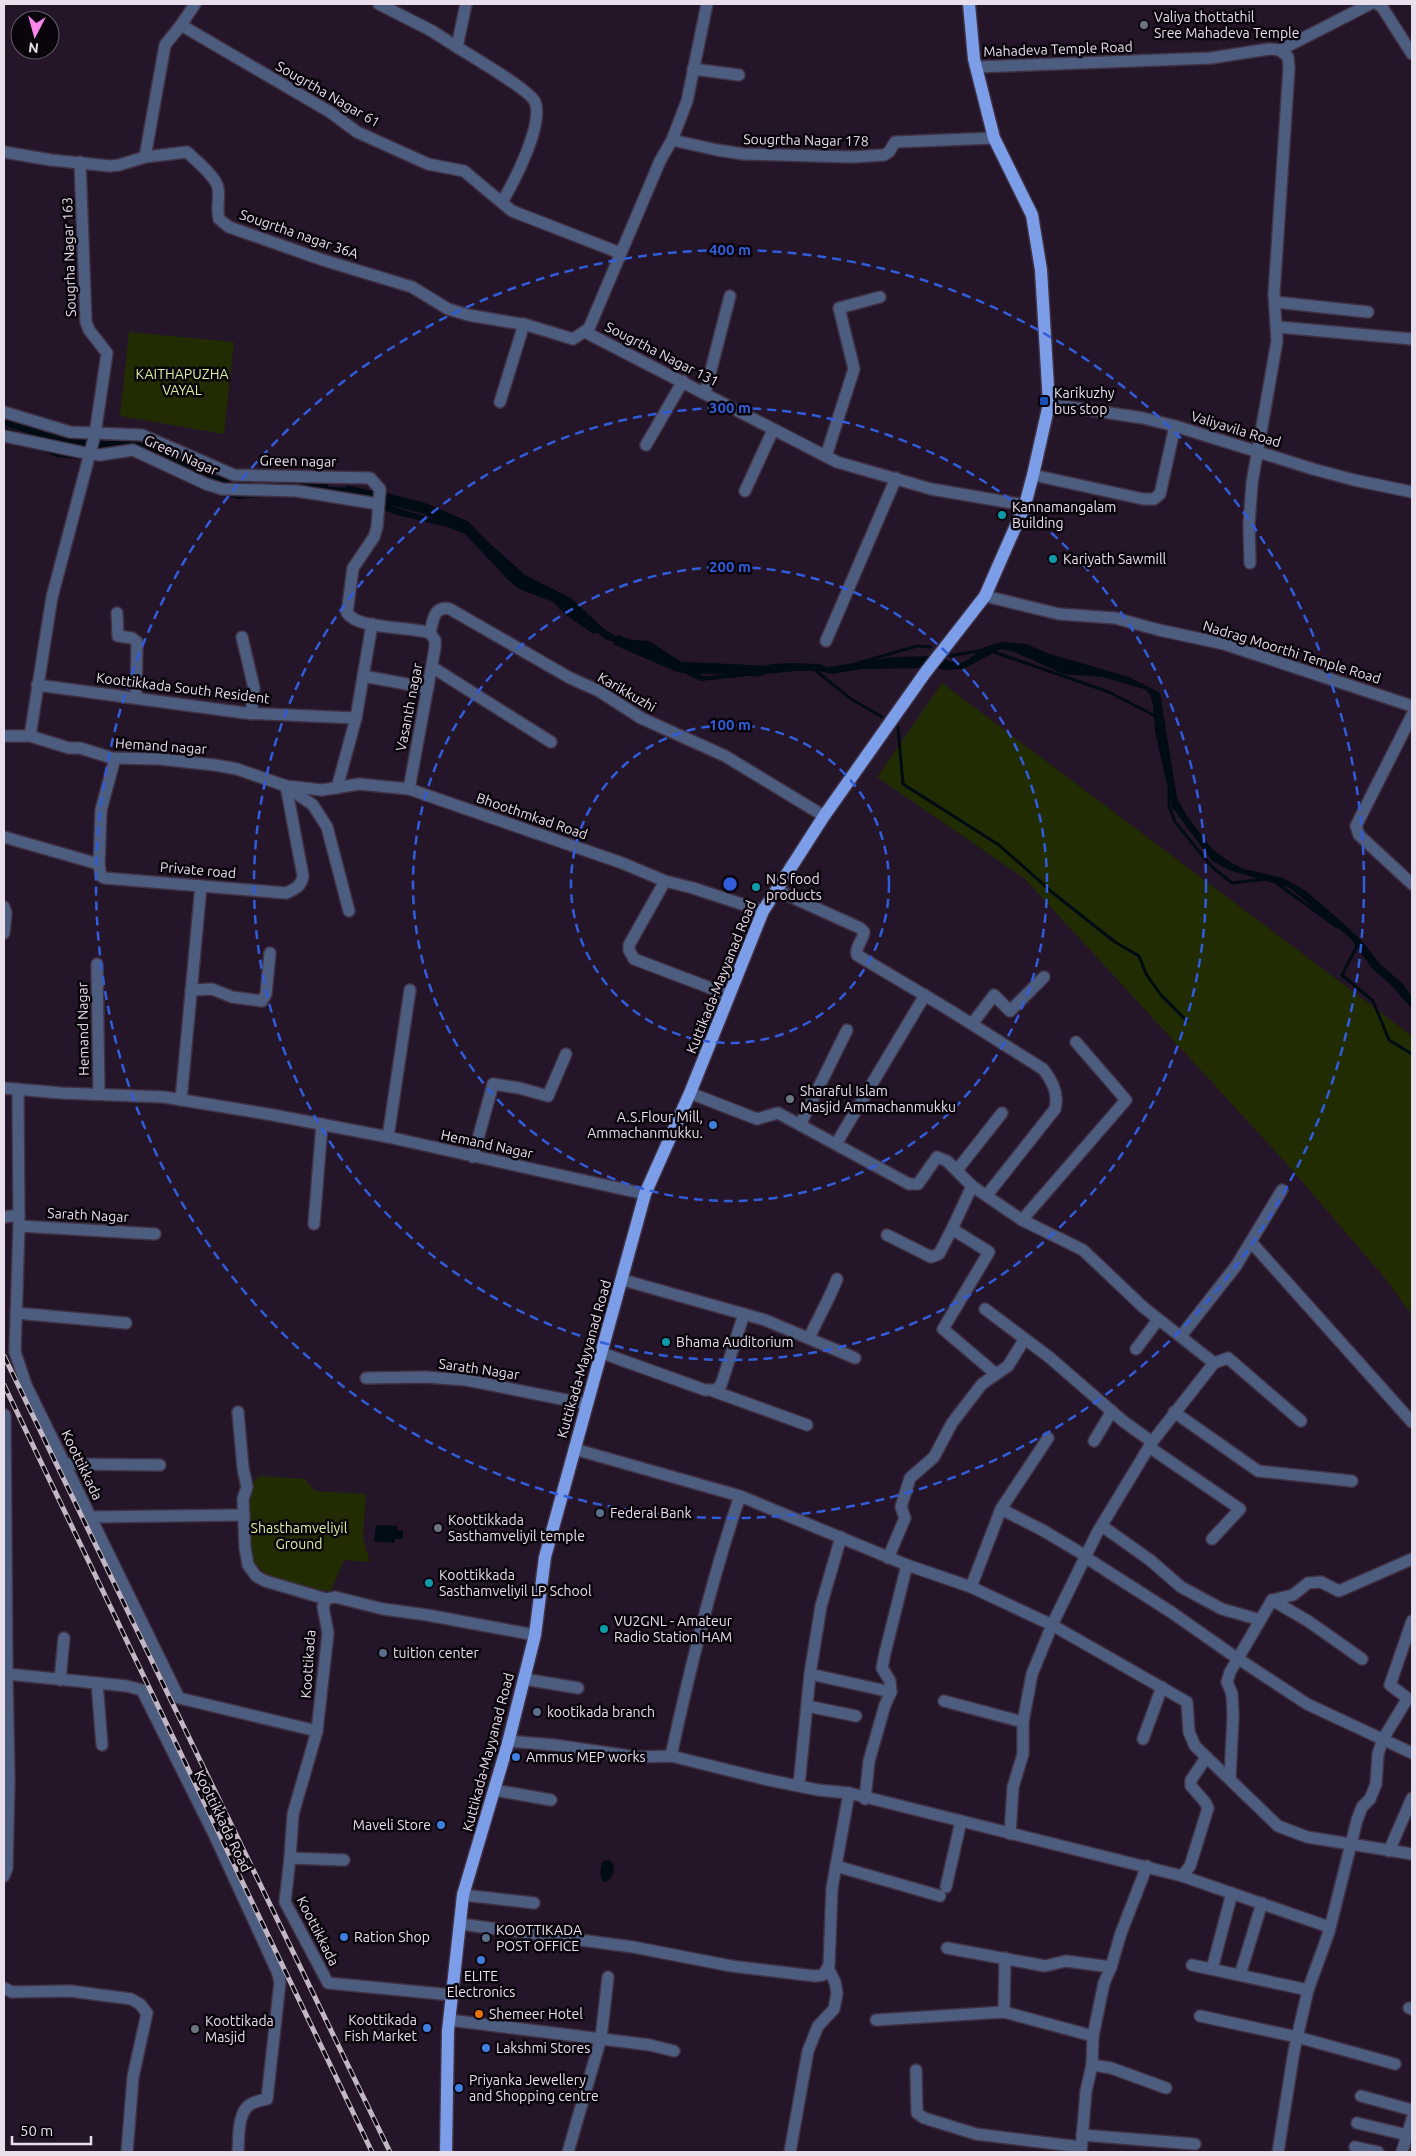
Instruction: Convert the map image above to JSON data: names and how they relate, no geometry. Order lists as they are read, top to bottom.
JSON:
{
  "streets": {
    "main road": ["Kuttikada-Mayyanad Road"],
    "street": [
      "Mahadeva Temple Road",
      "Sougrtha Nagar 61",
      "Sougrtha Nagar 178",
      "Sougrtha nagar 36A",
      "Sougrha Nagar 163",
      "Sougrtha Nagar 131",
      "Valiyavila Road",
      "Green Nagar",
      "Green nagar",
      "Nadrag Moorthi Temple Road",
      "Koottikkada South Resident",
      "Karikkuzhi",
      "Vasanth nagar",
      "Hemand nagar",
      "Bhoothmkad Road",
      "Private road",
      "Hemand Nagar",
      "Sarath Nagar",
      "Koottikkada",
      "Koottikada",
      "Koottikkada Road"
    ]
  },
  "crossings": [
    ["Mahadeva Temple Road", "Kuttikada-Mayyanad Road"],
    ["Sougrtha Nagar 61", "Sougrtha Nagar 131"],
    ["Sougrtha Nagar 178", "Sougrtha Nagar 131"],
    ["Sougrtha Nagar 178", "Kuttikada-Mayyanad Road"],
    ["Sougrtha nagar 36A", "Sougrha Nagar 163"],
    ["Sougrtha nagar 36A", "Sougrtha Nagar 131"],
    ["Sougrha Nagar 163", "Green Nagar"],
    ["Sougrha Nagar 163", "Green nagar"],
    ["Sougrha Nagar 163", "Koottikkada South Resident"],
    ["Sougrha Nagar 163", "Hemand nagar"],
    ["Sougrtha Nagar 131", "Kuttikada-Mayyanad Road"],
    ["Valiyavila Road", "Kuttikada-Mayyanad Road"],
    ["Green Nagar", "Green nagar"],
    ["Green nagar", "Karikkuzhi"],
    ["Green nagar", "Vasanth nagar"],
    ["Nadrag Moorthi Temple Road", "Kuttikada-Mayyanad Road"],
    ["Karikkuzhi", "Vasanth nagar"],
    ["Karikkuzhi", "Kuttikada-Mayyanad Road"],
    ["Vasanth nagar", "Bhoothmkad Road"],
    ["Hemand nagar", "Bhoothmkad Road"],
    ["Hemand nagar", "Private road"],
    ["Bhoothmkad Road", "Private road"],
    ["Bhoothmkad Road", "Kuttikada-Mayyanad Road"],
    ["Kuttikada-Mayyanad Road", "Hemand Nagar"],
    ["Kuttikada-Mayyanad Road", "Sarath Nagar"],
    ["Kuttikada-Mayyanad Road", "Koottikkada"],
    ["Hemand Nagar", "Koottikkada"],
    ["Sarath Nagar", "Koottikkada"],
    ["Koottikkada", "Koottikada"]
  ],
  "parks": ["KAITHAPUZHA VAYAL", "Shasthamveliyil Ground"],
  "places": {
    "other": [
      "Valiya thottathil Sree Mahadeva Temple",
      "Kannamangalam Building",
      "Kariyath Sawmill",
      "N S food products",
      "Sharaful Islam Masjid Ammachanmukku",
      "A.S.Flour Mill, Ammachanmukku.",
      "Bhama Auditorium",
      "Federal Bank",
      "Koottikkada Sasthamveliyil temple",
      "Koottikkada Sasthamveliyil LP School",
      "VU2GNL - Amateur Radio Station HAM",
      "tuition center",
      "kootikada branch",
      "Ammus MEP works",
      "Maveli Store",
      "Ration Shop",
      "KOOTTIKADA POST OFFICE",
      "ELITE Electronics",
      "Shemeer Hotel",
      "Koottikada Fish Market",
      "Koottikada Masjid",
      "Lakshmi Stores",
      "Priyanka Jewellery and Shopping centre"
    ],
    "transit": ["Karikuzhy bus stop"]
  },
  "scale_bar": "50 m",
  "north": "bottom",
  "rings": [
    "400 m",
    "300 m",
    "200 m",
    "100 m"
  ]
}
